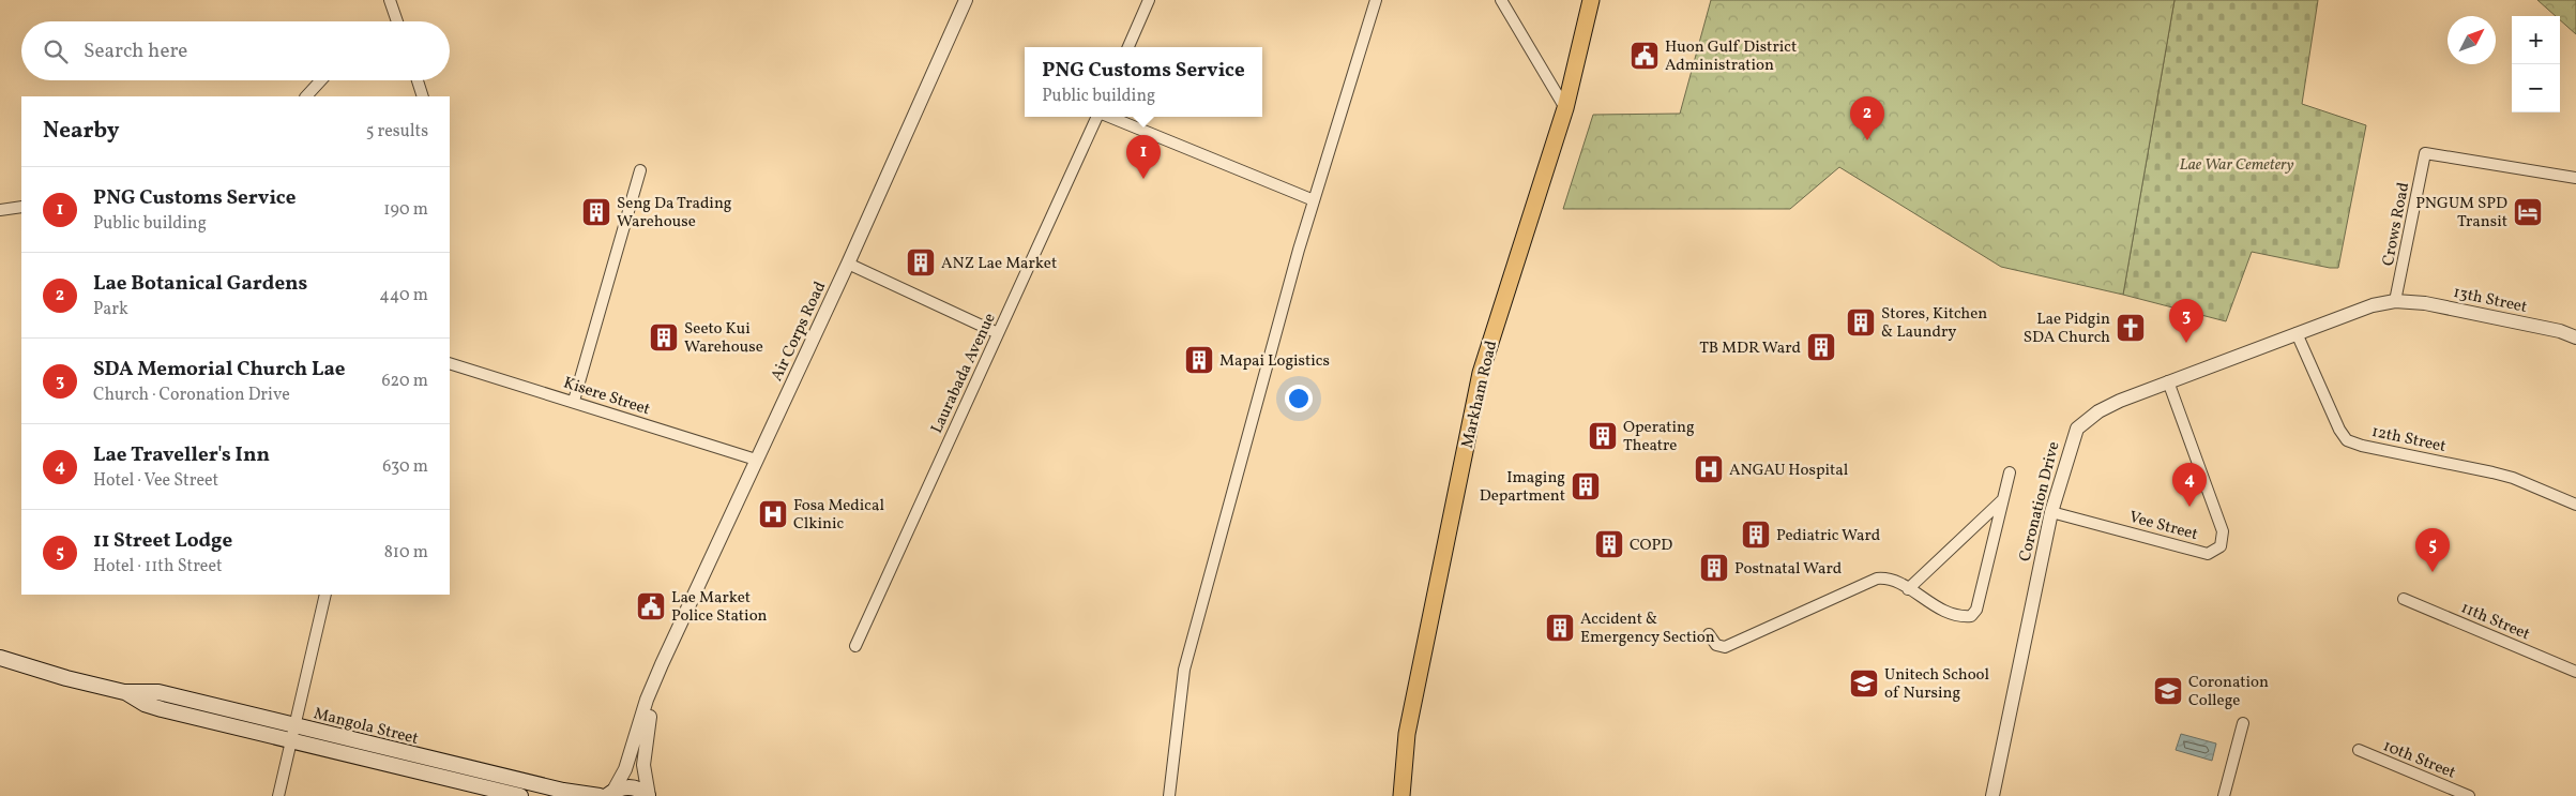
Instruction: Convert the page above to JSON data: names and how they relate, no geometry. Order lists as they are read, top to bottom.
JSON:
{
  "streets": {
    "main road": ["Markham Road", "Mangola Street"],
    "street": [
      "Crows Road",
      "13th Street",
      "Air Corps Road",
      "Laurabada Avenue",
      "Kisere Street",
      "12th Street",
      "Coronation Drive",
      "Vee Street",
      "11th Street",
      "10th Street"
    ]
  },
  "crossings": [
    ["Crows Road", "13th Street"],
    ["Crows Road", "Coronation Drive"],
    ["13th Street", "Coronation Drive"],
    ["Air Corps Road", "Kisere Street"],
    ["Air Corps Road", "Mangola Street"],
    ["12th Street", "Coronation Drive"],
    ["Coronation Drive", "Vee Street"]
  ],
  "parks": ["Lae War Cemetery"],
  "places": {
    "public building": ["Huon Gulf District Administration", "Lae Market Police Station"],
    "building": [
      "Seng Da Trading Warehouse",
      "ANZ Lae Market",
      "Stores, Kitchen & Laundry",
      "Seeto Kui Warehouse",
      "TB MDR Ward",
      "Mapai Logistics",
      "Operating Theatre",
      "Imaging Department",
      "Pediatric Ward",
      "COPD",
      "Postnatal Ward",
      "Accident & Emergency Section"
    ],
    "hotel": ["PNGUM SPD Transit"],
    "church": ["Lae Pidgin SDA Church"],
    "hospital": ["ANGAU Hospital", "Fosa Medical Clkinic"],
    "school or university": ["Unitech School of Nursing", "Coronation College"]
  },
  "north": "top right",
  "page": {
    "map_buttons": ["+", "−"],
    "search": "Search here",
    "popup": ["PNG Customs Service", "Public building"],
    "pins": [
      "2",
      "1",
      "3",
      "4",
      "5"
    ],
    "heading": ["Nearby", "5 results"],
    "list": [
      {
        "mark": "1",
        "name": "PNG Customs Service",
        "note": "Public building",
        "value": "190 m"
      },
      {
        "mark": "2",
        "name": "Lae Botanical Gardens",
        "note": "Park",
        "value": "440 m"
      },
      {
        "mark": "3",
        "name": "SDA Memorial Church Lae",
        "note": "Church · Coronation Drive",
        "value": "620 m"
      },
      {
        "mark": "4",
        "name": "Lae Traveller's Inn",
        "note": "Hotel · Vee Street",
        "value": "630 m"
      },
      {
        "mark": "5",
        "name": "11 Street Lodge",
        "note": "Hotel · 11th Street",
        "value": "810 m"
      }
    ]
  }
}
